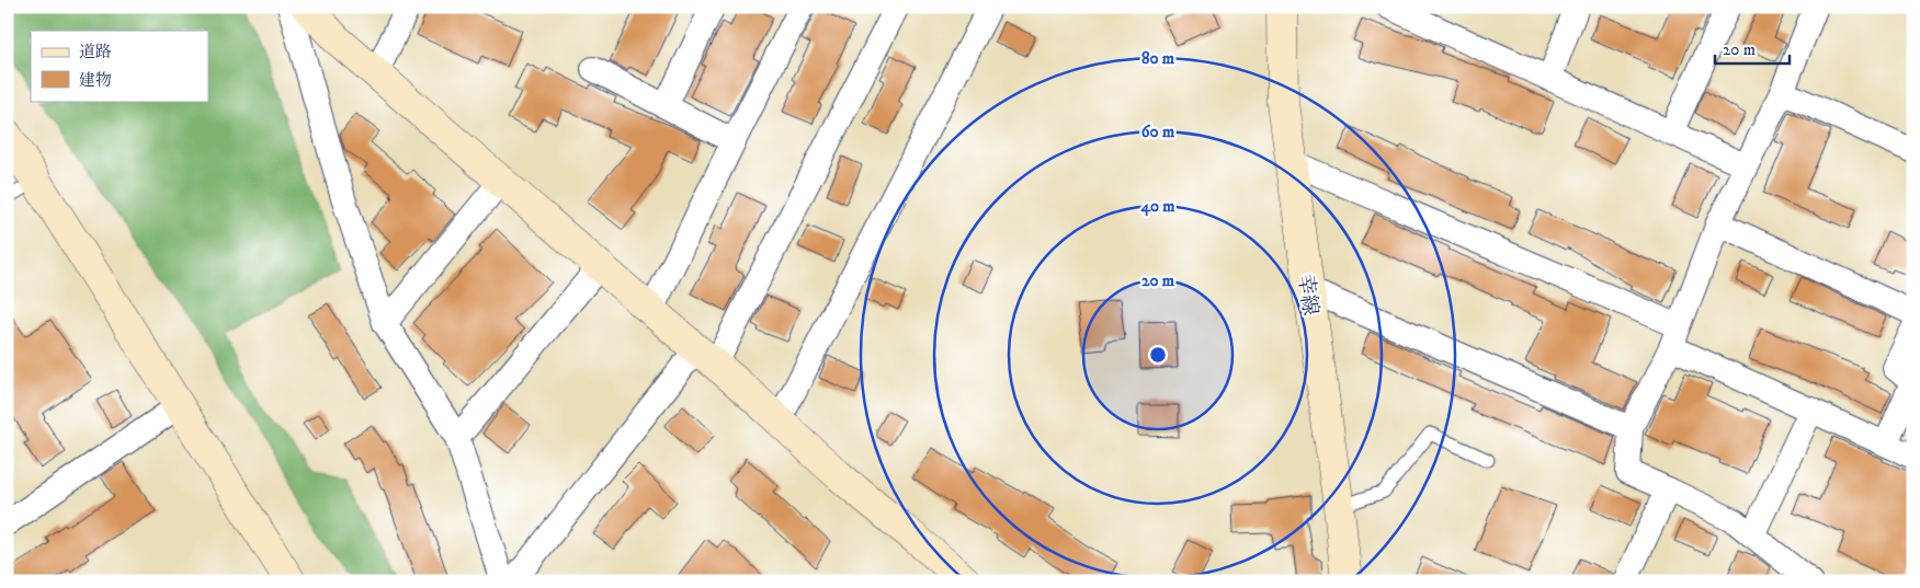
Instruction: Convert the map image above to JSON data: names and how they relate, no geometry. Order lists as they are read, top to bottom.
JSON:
{
  "streets": {
    "street": ["幸線"]
  },
  "legend": ["道路", "建物"],
  "scale_bar": "20 m",
  "rings": [
    "80 m",
    "60 m",
    "40 m",
    "20 m"
  ]
}
